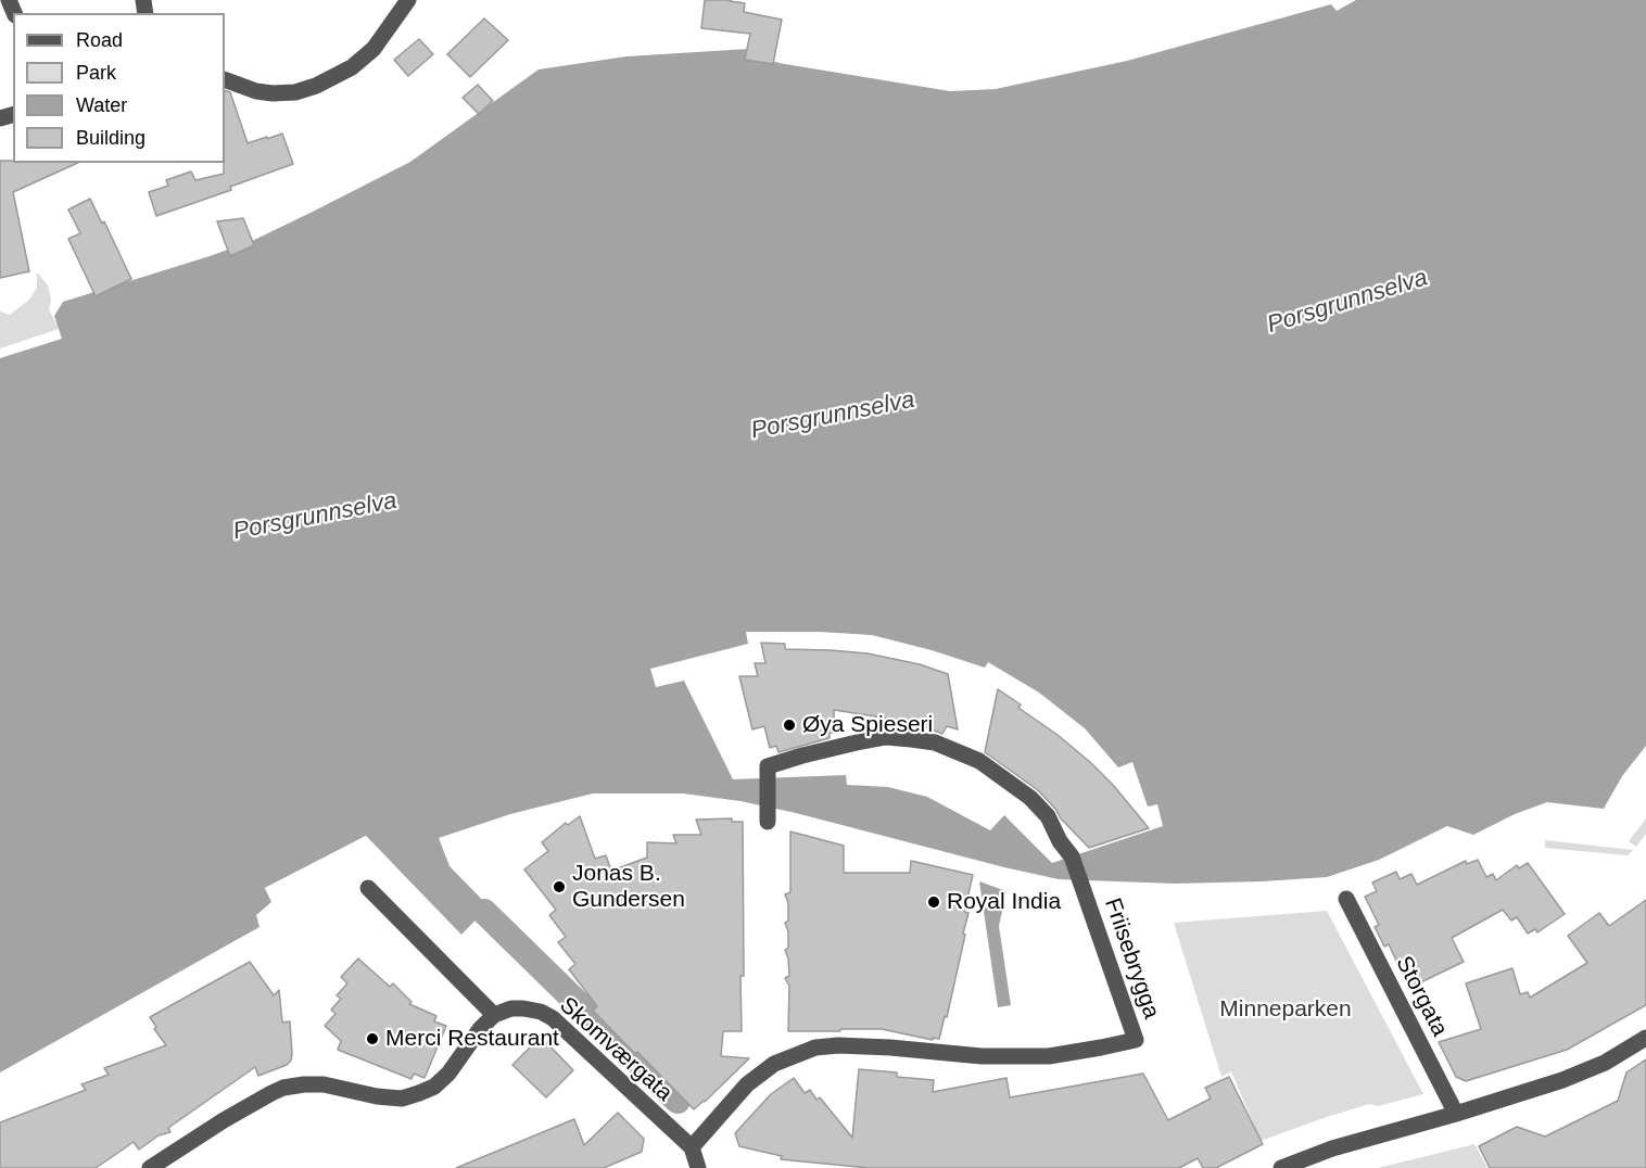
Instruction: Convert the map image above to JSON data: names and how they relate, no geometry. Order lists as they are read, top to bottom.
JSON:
{
  "streets": {
    "street": ["Friisebrygga", "Storgata", "Skomværgata"]
  },
  "crossings": [
    ["Friisebrygga", "Skomværgata"]
  ],
  "water": ["Porsgrunnselva"],
  "parks": ["Minneparken"],
  "places": [
    "Øya Spieseri",
    "Jonas B. Gundersen",
    "Royal India",
    "Merci Restaurant"
  ],
  "legend": [
    "Road",
    "Park",
    "Water",
    "Building"
  ]
}
